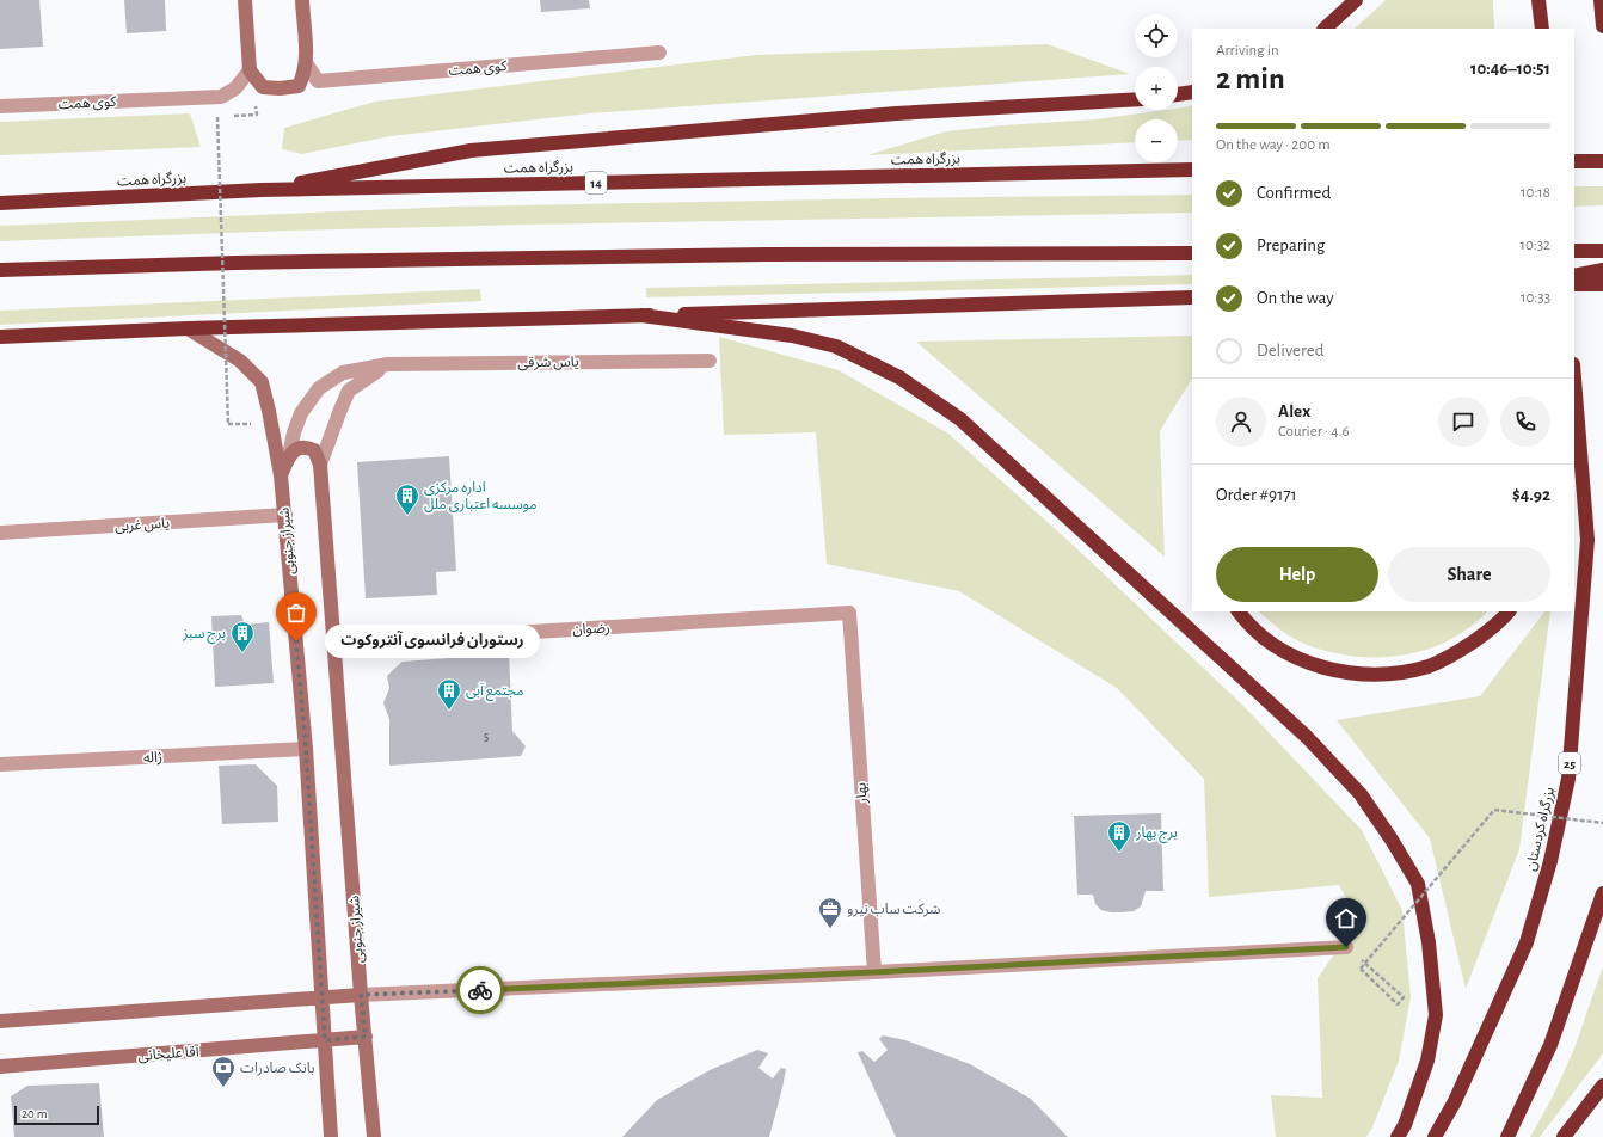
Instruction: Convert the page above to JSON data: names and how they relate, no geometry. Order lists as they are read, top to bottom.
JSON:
{
  "streets": {
    "highway": [
      "بزرگراه همت",
      "14",
      "25",
      "بزرگراه کردستان"
    ],
    "main road": ["شیراز جنوبی", "آقا علیخانی"],
    "street": [
      "کوی همت",
      "یاس شرقی",
      "یاس غربی",
      "رضوان",
      "ژاله",
      "بهار"
    ]
  },
  "crossings": [
    ["یاس غربی", "شیراز جنوبی"],
    ["شیراز جنوبی", "رضوان"],
    ["شیراز جنوبی", "ژاله"],
    ["شیراز جنوبی", "آقا علیخانی"],
    ["رضوان", "بهار"]
  ],
  "places": {
    "building": [
      "اداره مرکزی موسسه اعتباری ملل",
      "برج سبز",
      "مجتمع آبی",
      "برج بهار"
    ],
    "other": ["رستوران فرانسوی آنتروکوت"],
    "office": ["شرکت ساب نیرو"],
    "bank": ["بانک صادرات"]
  },
  "house_numbers": ["5"],
  "scale_bar": "20 m",
  "page": {
    "map_buttons": ["+", "−"],
    "heading": ["2 min", "Arriving in", "10:46–10:51"],
    "panel": [
      "Alex",
      "Courier · 4.6",
      "Order #9171",
      "$4.92"
    ],
    "bar": "On the way · 200 m",
    "list": [
      ["Confirmed", "10:18"],
      ["Preparing", "10:32"],
      ["On the way", "10:33"],
      "Delivered"
    ],
    "buttons": ["Help", "Share"],
    "bubble": "رستوران فرانسوی آنتروکوت",
    "scale": "20 m"
  }
}
